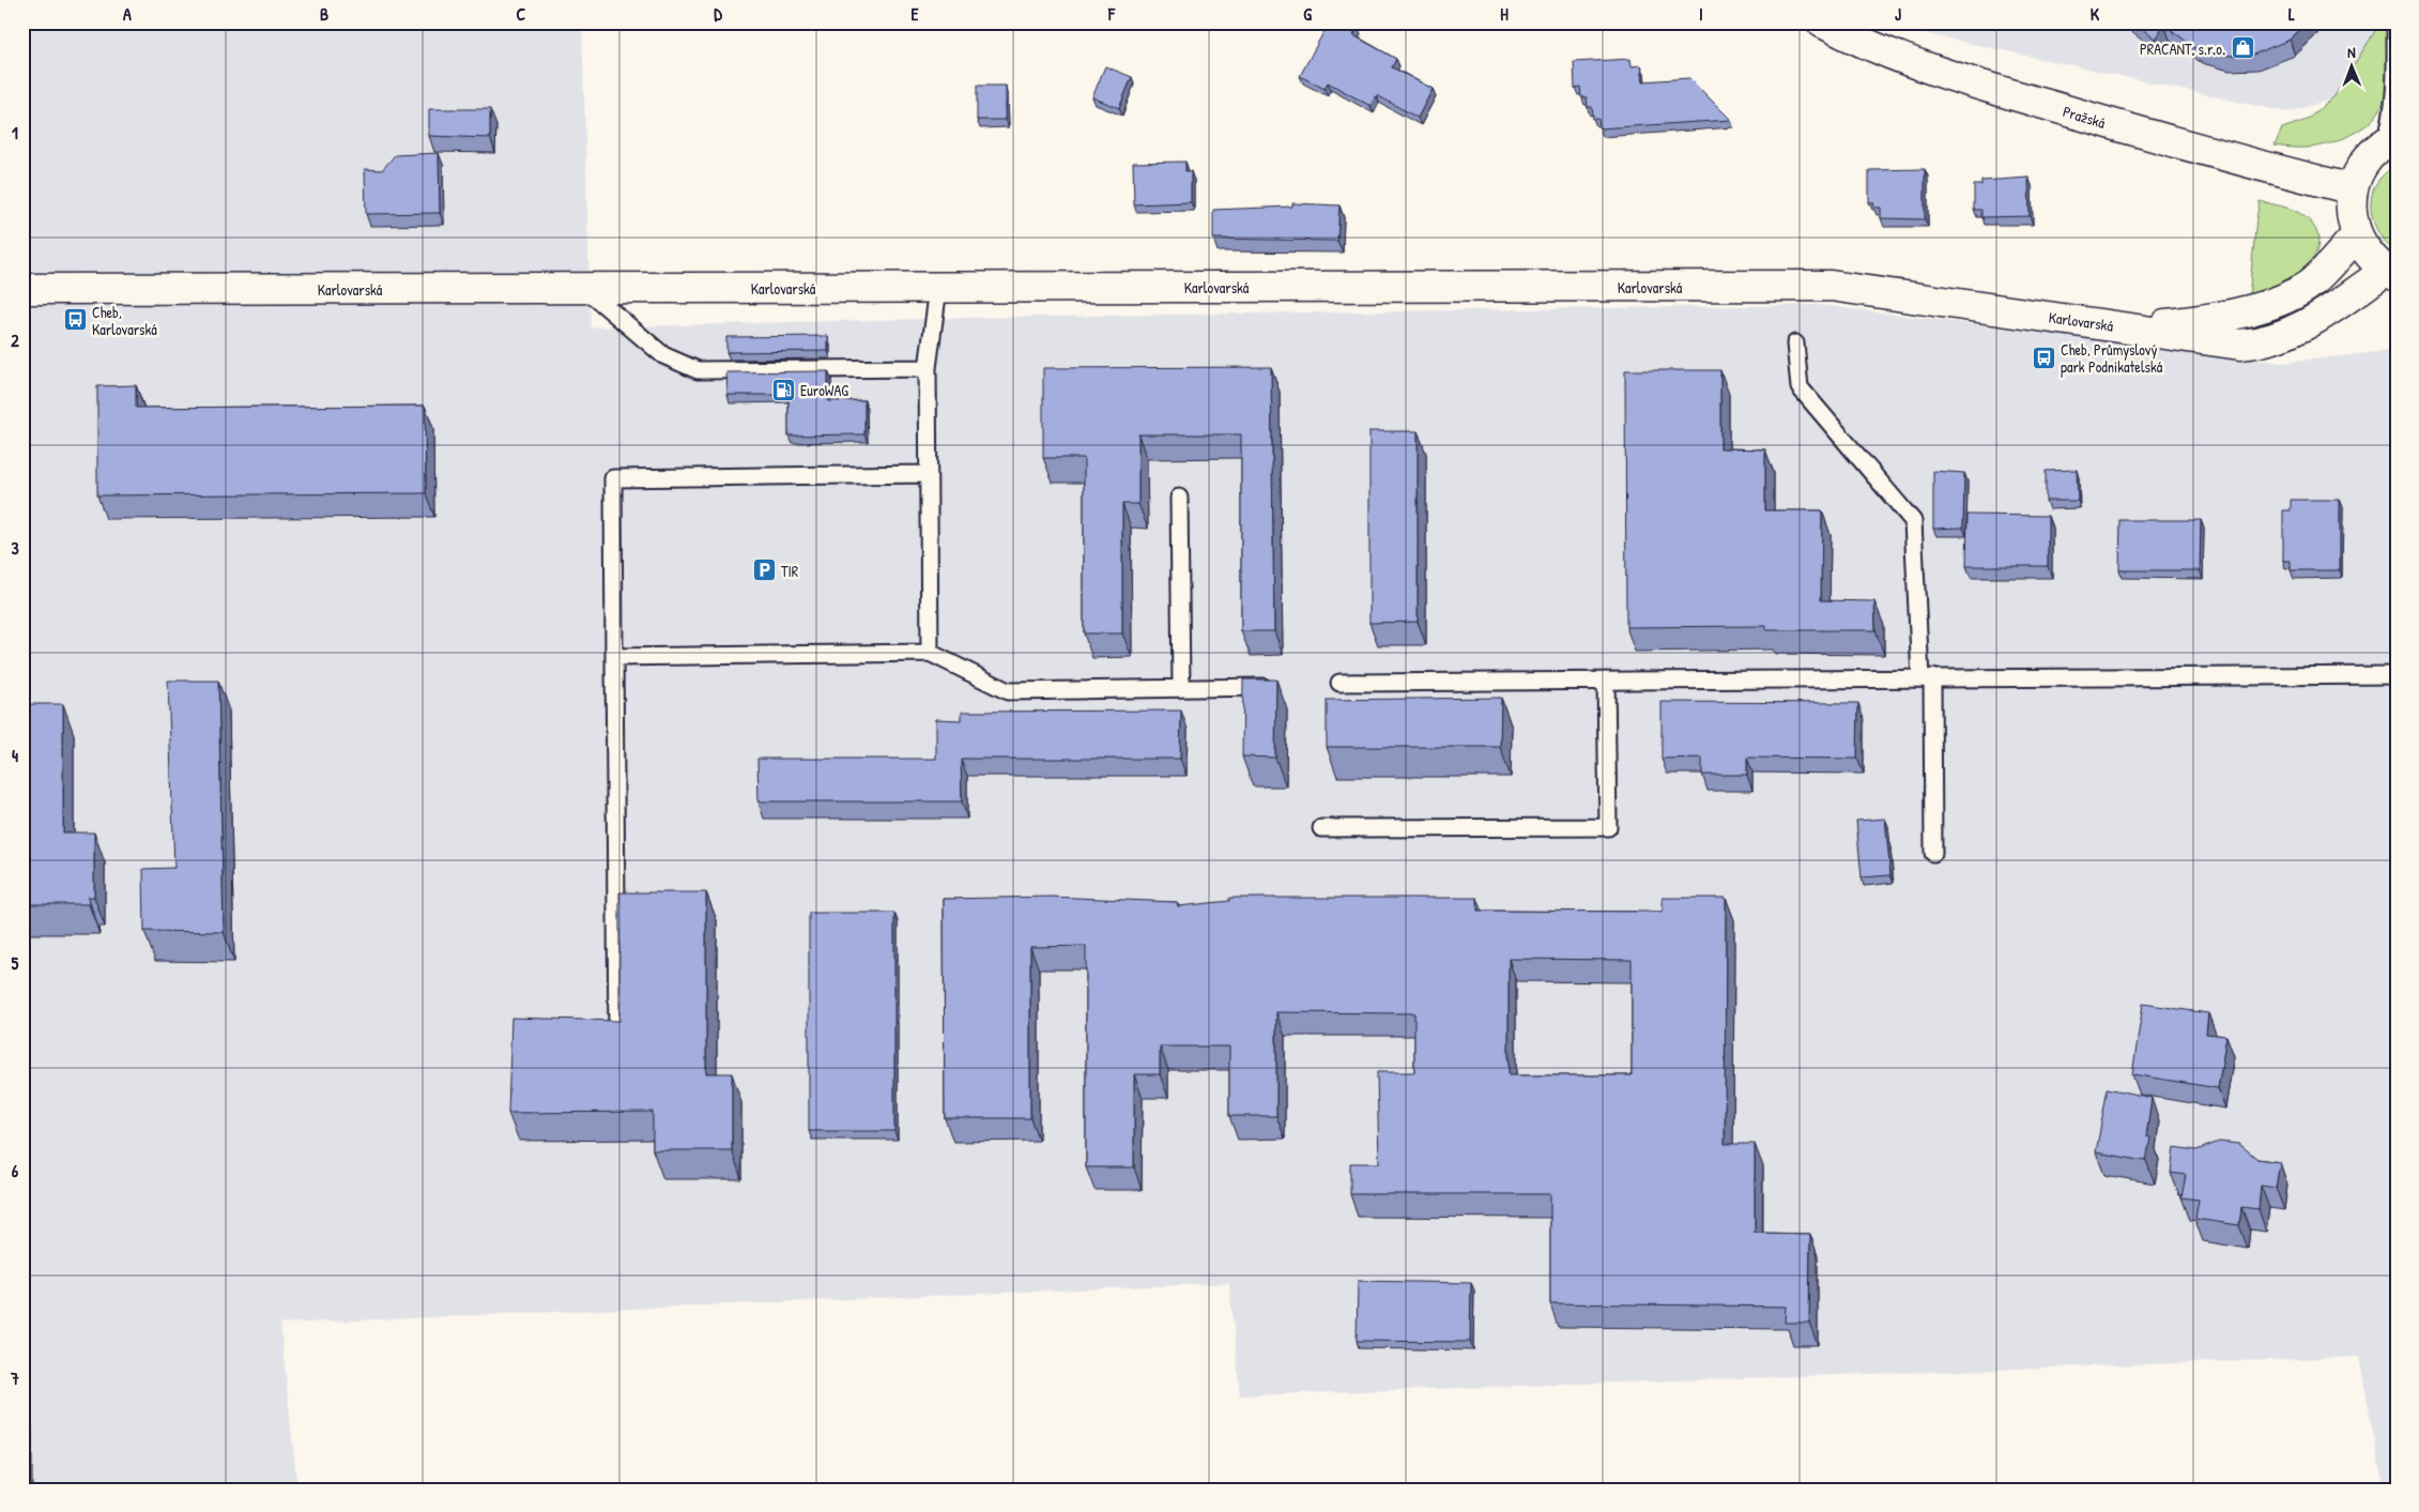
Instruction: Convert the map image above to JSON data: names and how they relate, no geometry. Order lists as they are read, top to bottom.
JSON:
{
  "streets": {
    "street": ["Pražská", "Karlovarská"]
  },
  "places": {
    "shop": ["PRACANT, s.r.o."],
    "bus stop": ["Cheb, Karlovarská", "Cheb, Průmyslový park Podnikatelská"],
    "fuel station": ["EuroWAG"],
    "parking": ["TIR"]
  },
  "north": "top",
  "grid": {
    "columns": [
      "A",
      "B",
      "C",
      "D",
      "E",
      "F",
      "G",
      "H",
      "I",
      "J",
      "K",
      "L"
    ],
    "rows": [
      "1",
      "2",
      "3",
      "4",
      "5",
      "6",
      "7"
    ]
  }
}
